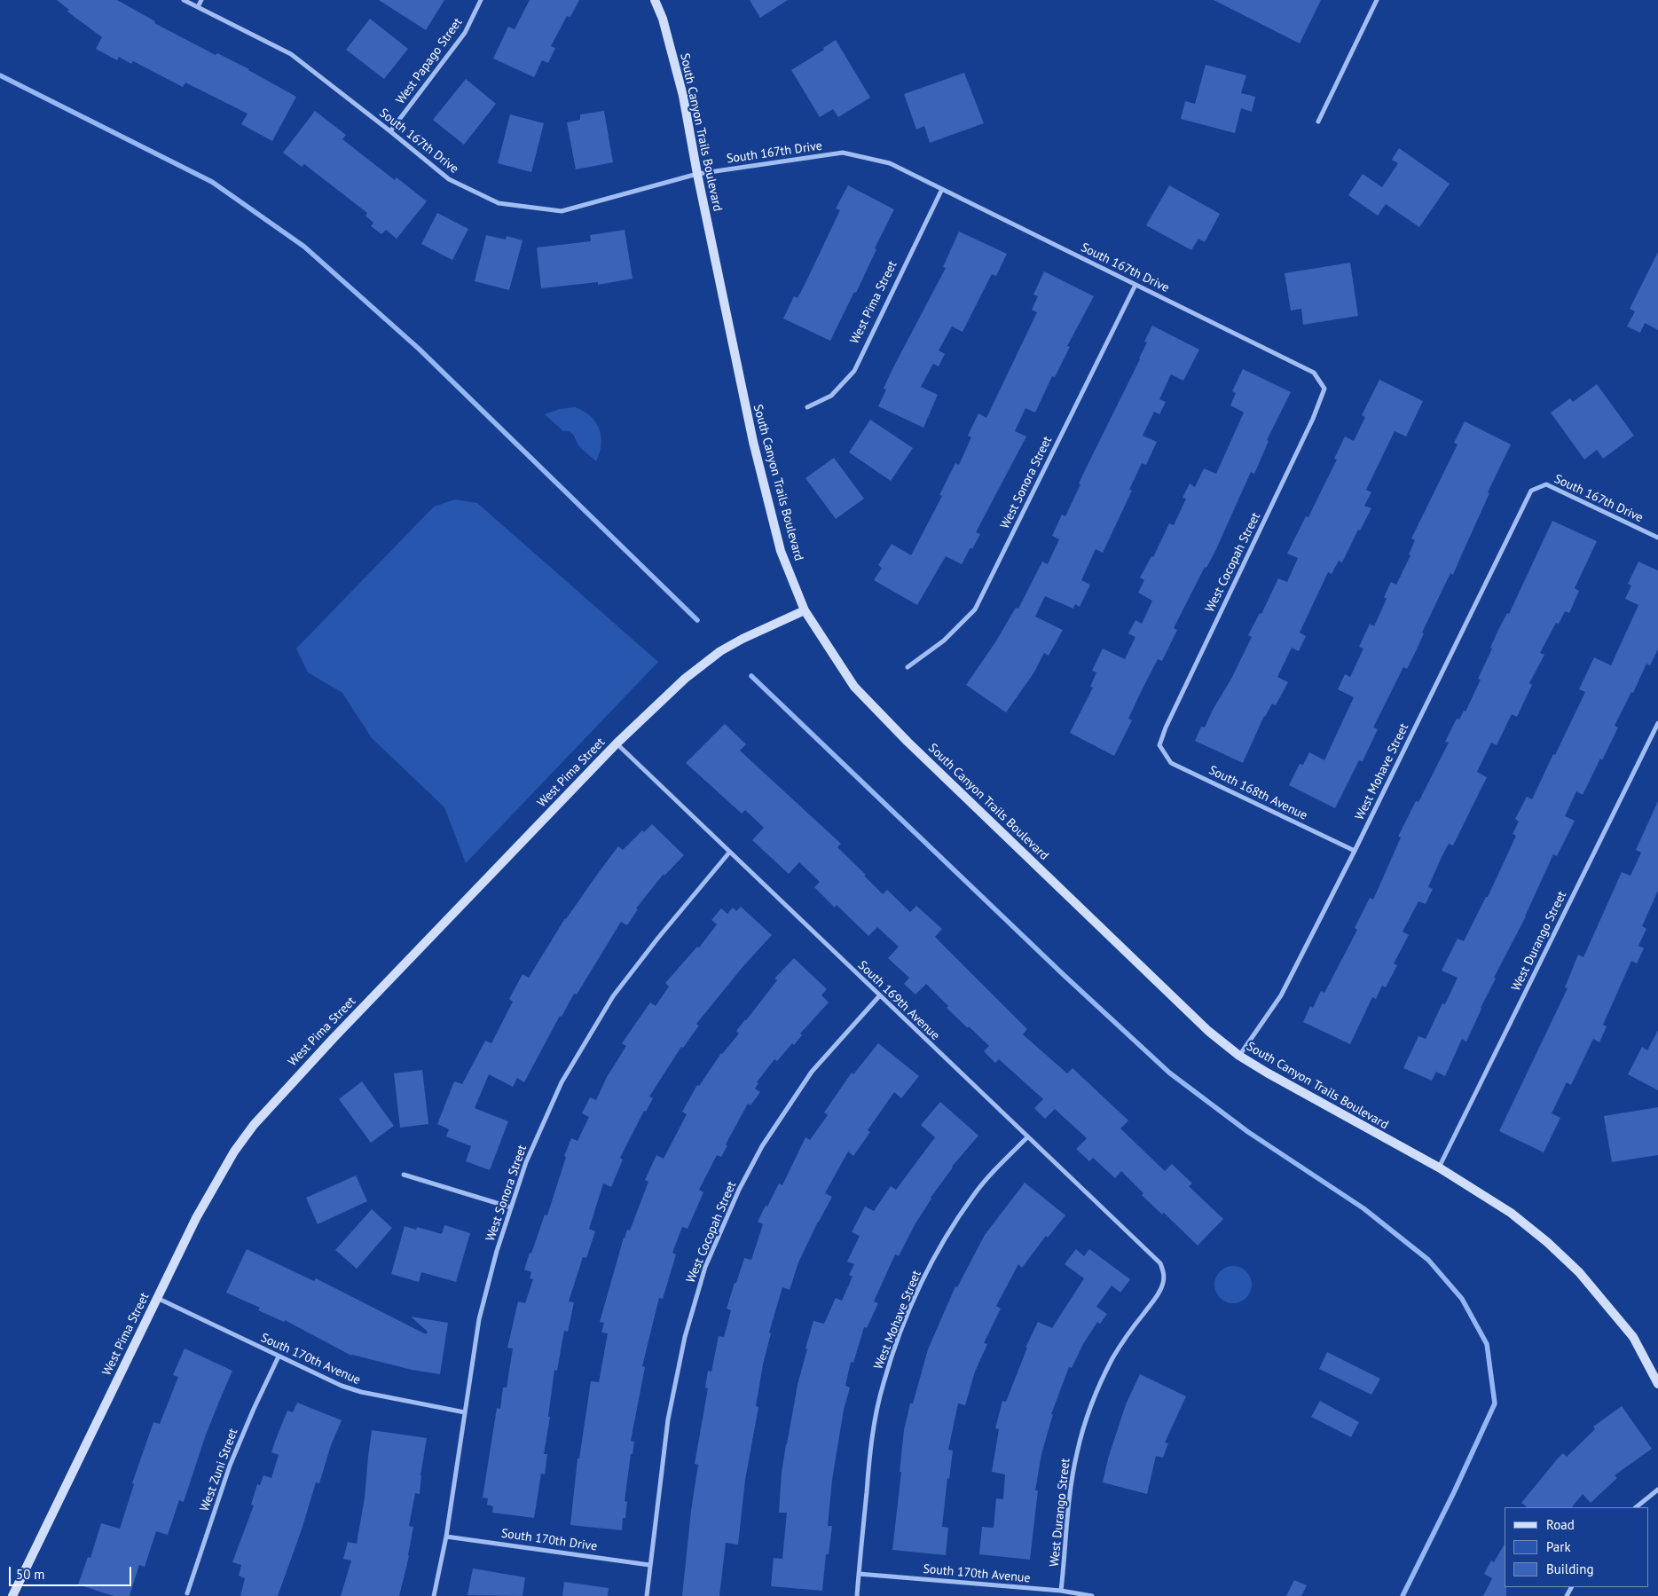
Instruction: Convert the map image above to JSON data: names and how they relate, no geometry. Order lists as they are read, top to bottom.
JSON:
{
  "streets": {
    "street": [
      "West Papago Street",
      "South Canyon Trails Boulevard",
      "South 167th Drive",
      "West Pima Street",
      "West Sonora Street",
      "West Cocopah Street",
      "West Mohave Street",
      "South 168th Avenue",
      "West Durango Street",
      "South 169th Avenue",
      "South 170th Avenue",
      "West Zuni Street",
      "South 170th Drive"
    ]
  },
  "crossings": [
    ["West Papago Street", "South 167th Drive"],
    ["South Canyon Trails Boulevard", "South 167th Drive"],
    ["South Canyon Trails Boulevard", "West Pima Street"],
    ["South Canyon Trails Boulevard", "West Mohave Street"],
    ["South Canyon Trails Boulevard", "West Durango Street"],
    ["South 167th Drive", "West Pima Street"],
    ["South 167th Drive", "West Sonora Street"],
    ["South 167th Drive", "West Cocopah Street"],
    ["South 167th Drive", "West Mohave Street"],
    ["West Pima Street", "South 169th Avenue"],
    ["West Pima Street", "South 170th Avenue"],
    ["West Sonora Street", "South 169th Avenue"],
    ["West Sonora Street", "South 170th Avenue"],
    ["West Sonora Street", "South 170th Drive"],
    ["West Cocopah Street", "South 168th Avenue"],
    ["West Cocopah Street", "South 169th Avenue"],
    ["West Cocopah Street", "South 170th Drive"],
    ["West Mohave Street", "South 168th Avenue"],
    ["West Mohave Street", "South 169th Avenue"],
    ["West Mohave Street", "South 170th Avenue"],
    ["West Durango Street", "South 169th Avenue"],
    ["West Durango Street", "South 170th Avenue"],
    ["South 170th Avenue", "West Zuni Street"]
  ],
  "legend": ["Road", "Park", "Building"],
  "scale_bar": "50 m"
}
